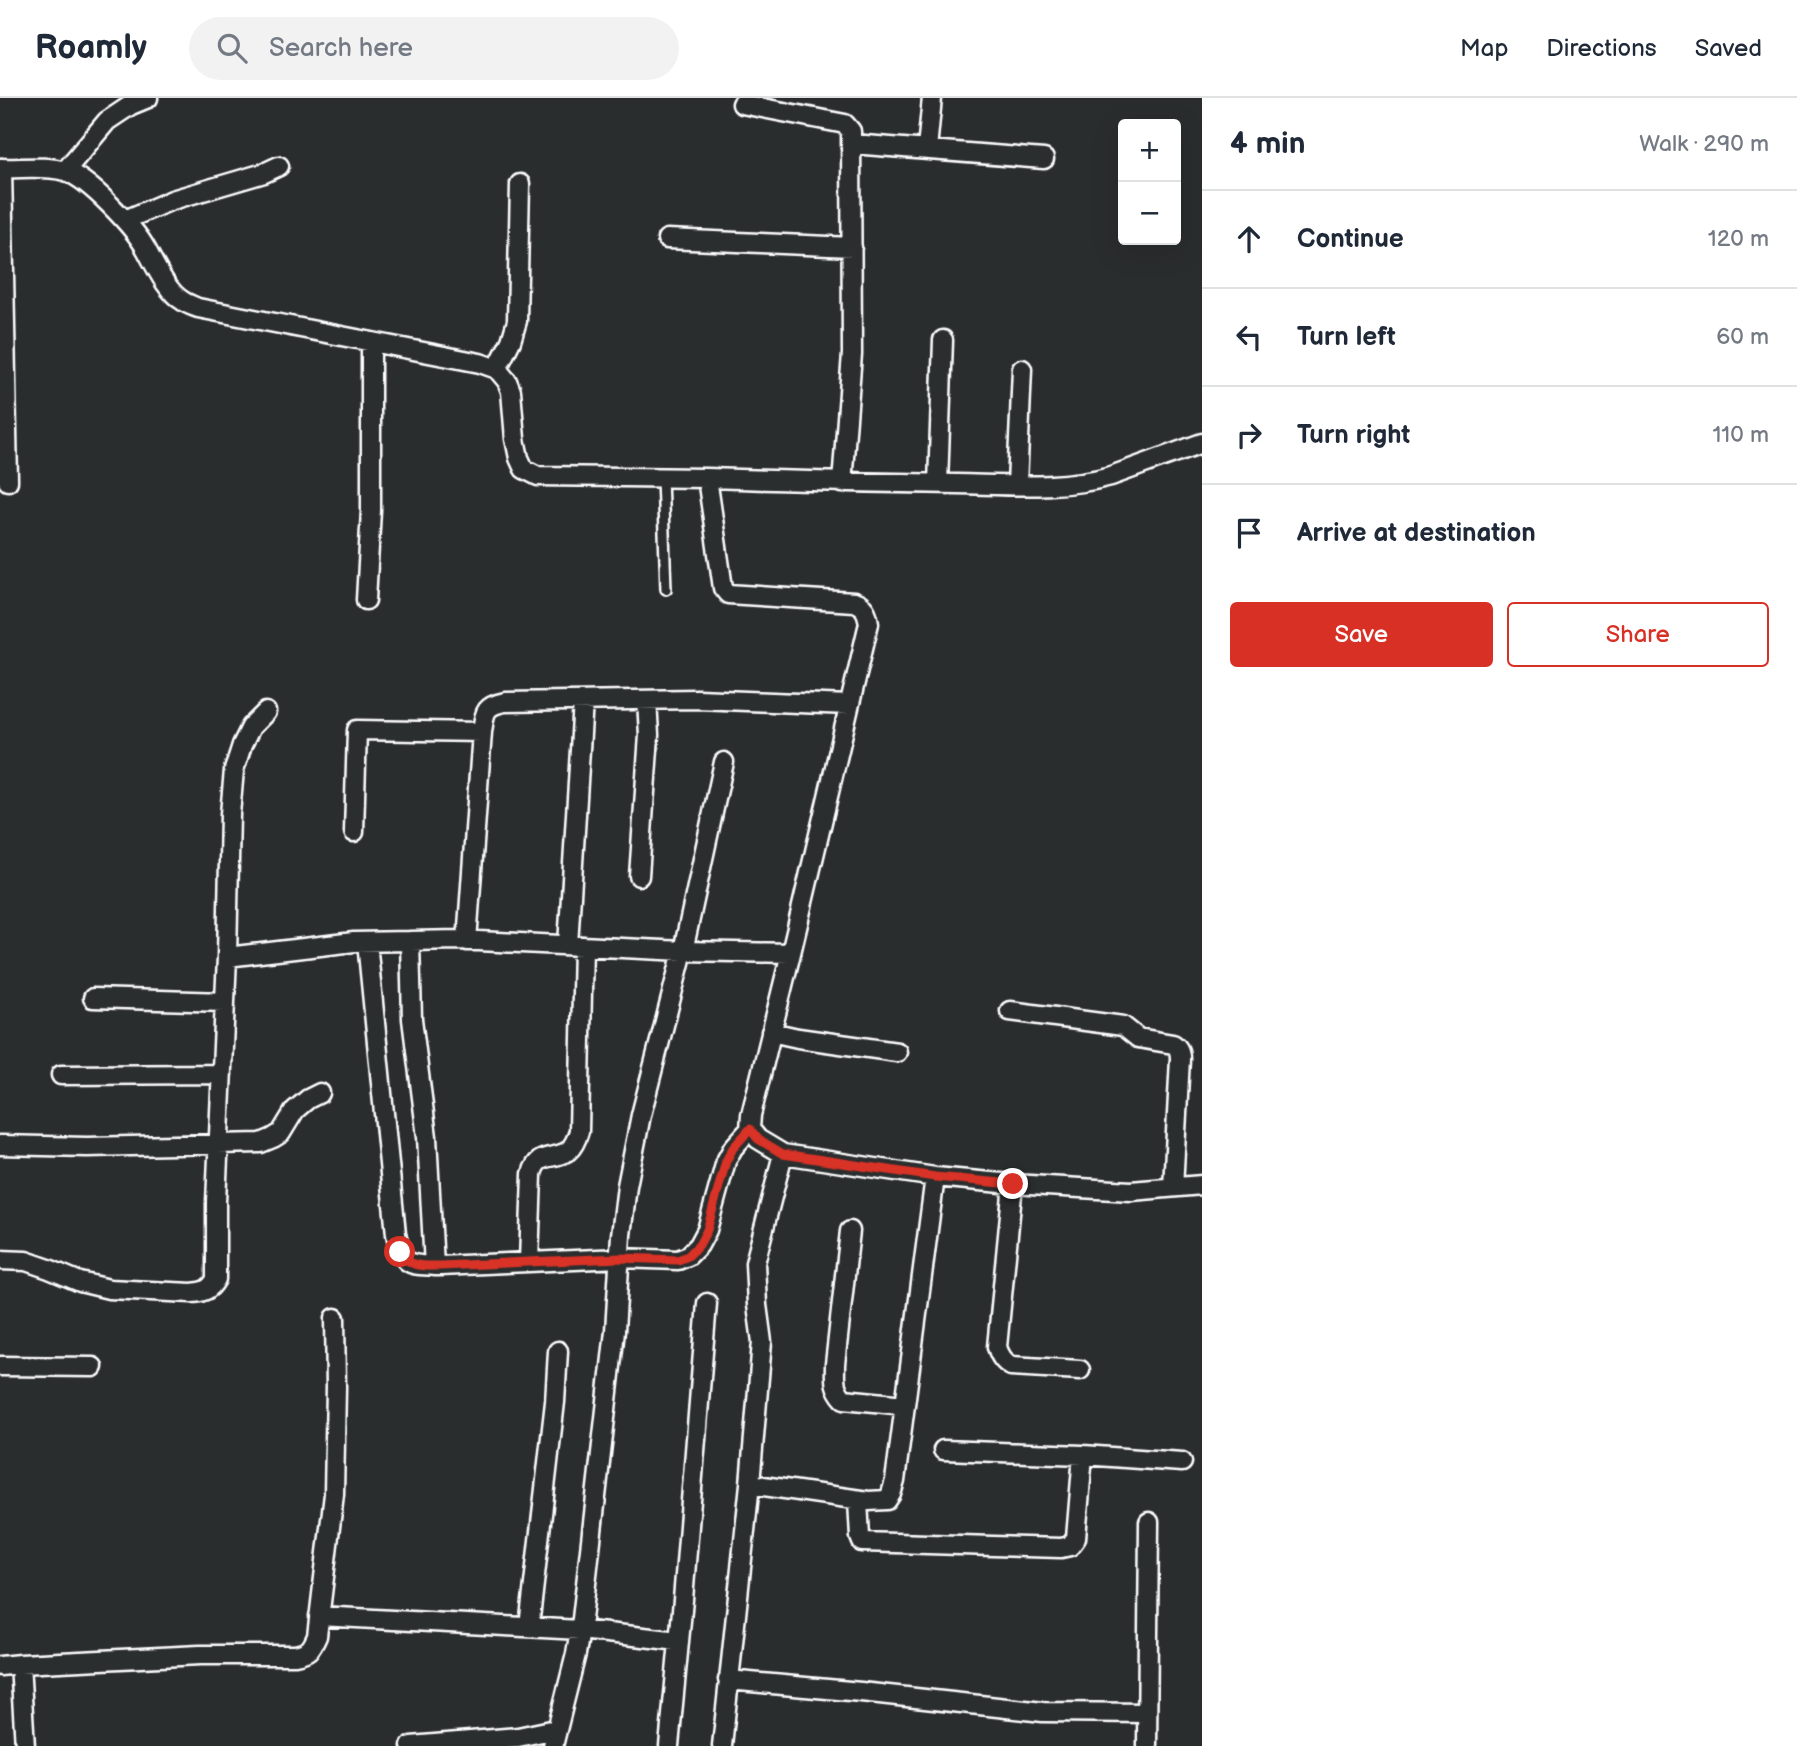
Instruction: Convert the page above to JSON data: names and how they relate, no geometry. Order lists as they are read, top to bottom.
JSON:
{
  "page": {
    "header": "Roamly",
    "search": "Search here",
    "nav": ["Map", "Directions", "Saved"],
    "heading": ["4 min", "Walk · 290 m"],
    "map_buttons": ["+", "−"],
    "list": [
      ["Continue", "120 m"],
      ["Turn left", "60 m"],
      ["Turn right", "110 m"],
      "Arrive at destination"
    ],
    "buttons": ["Save", "Share"]
  }
}
